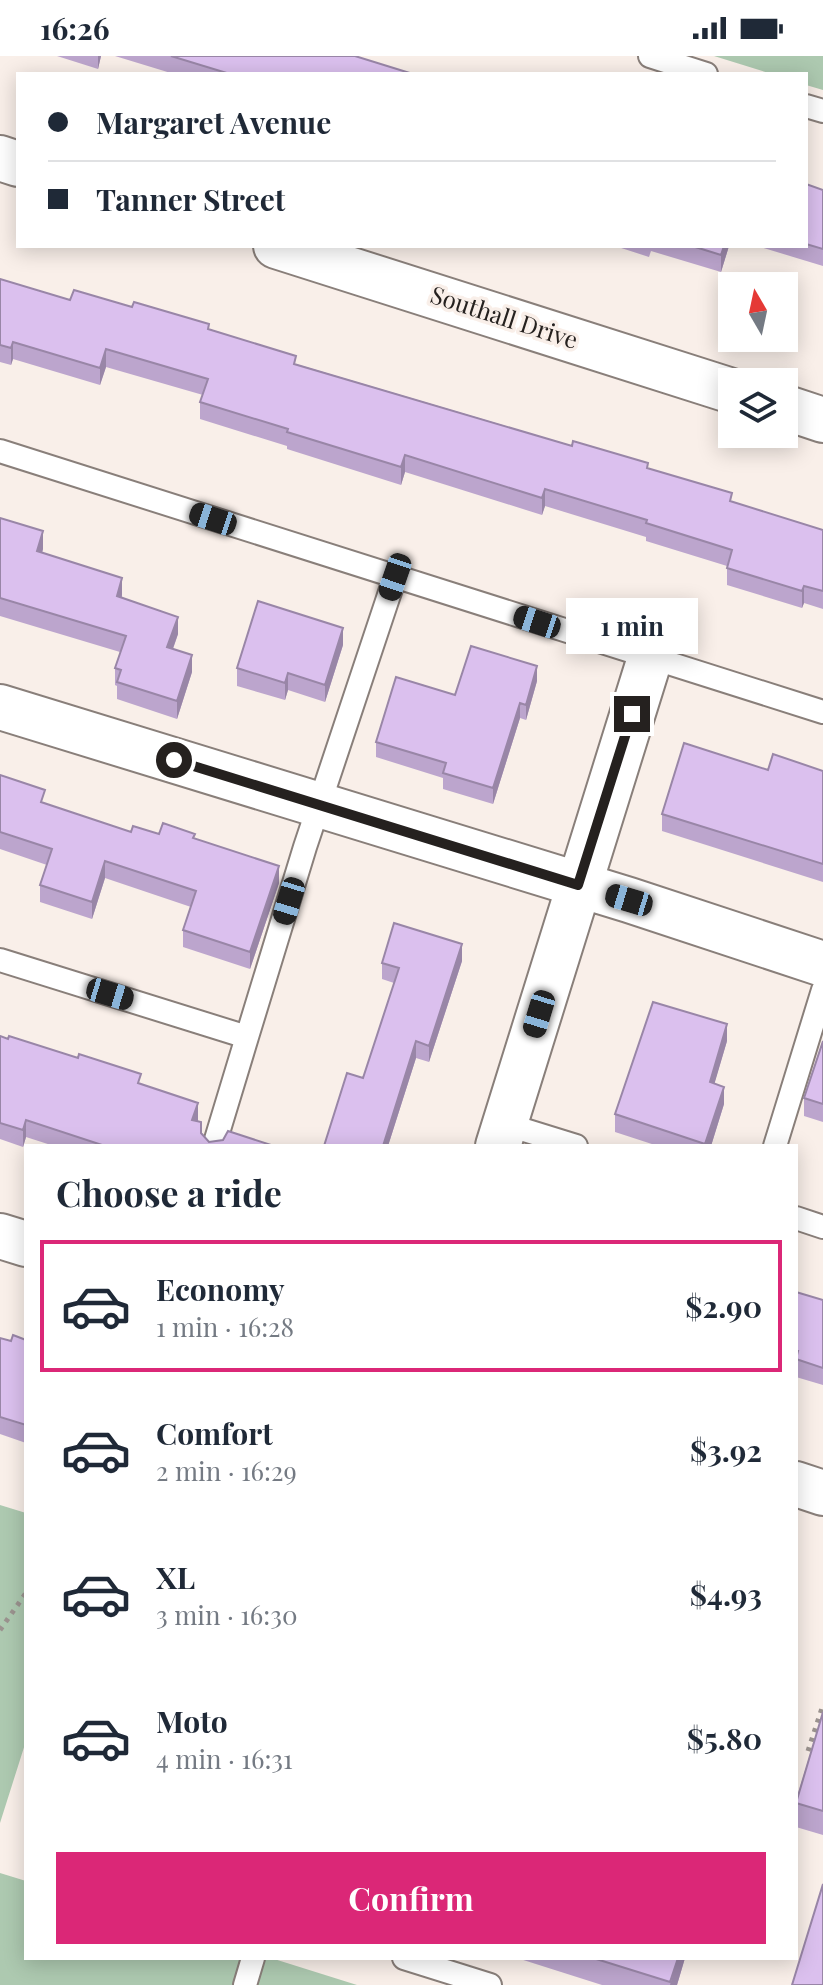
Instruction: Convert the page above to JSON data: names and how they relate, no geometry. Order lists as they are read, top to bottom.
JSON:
{
  "streets": {
    "street": ["Southall Drive"]
  },
  "north": "top",
  "page": {
    "status": "16:26",
    "banner": ["Margaret Avenue", "Tanner Street"],
    "bubble": "1 min",
    "heading": "Choose a ride",
    "list": [
      {
        "name": "Economy",
        "note": "1 min · 16:28",
        "value": "$2.90"
      },
      {
        "name": "Comfort",
        "note": "2 min · 16:29",
        "value": "$3.92"
      },
      {
        "name": "XL",
        "note": "3 min · 16:30",
        "value": "$4.93"
      },
      {
        "name": "Moto",
        "note": "4 min · 16:31",
        "value": "$5.80"
      }
    ],
    "buttons": "Confirm"
  }
}
